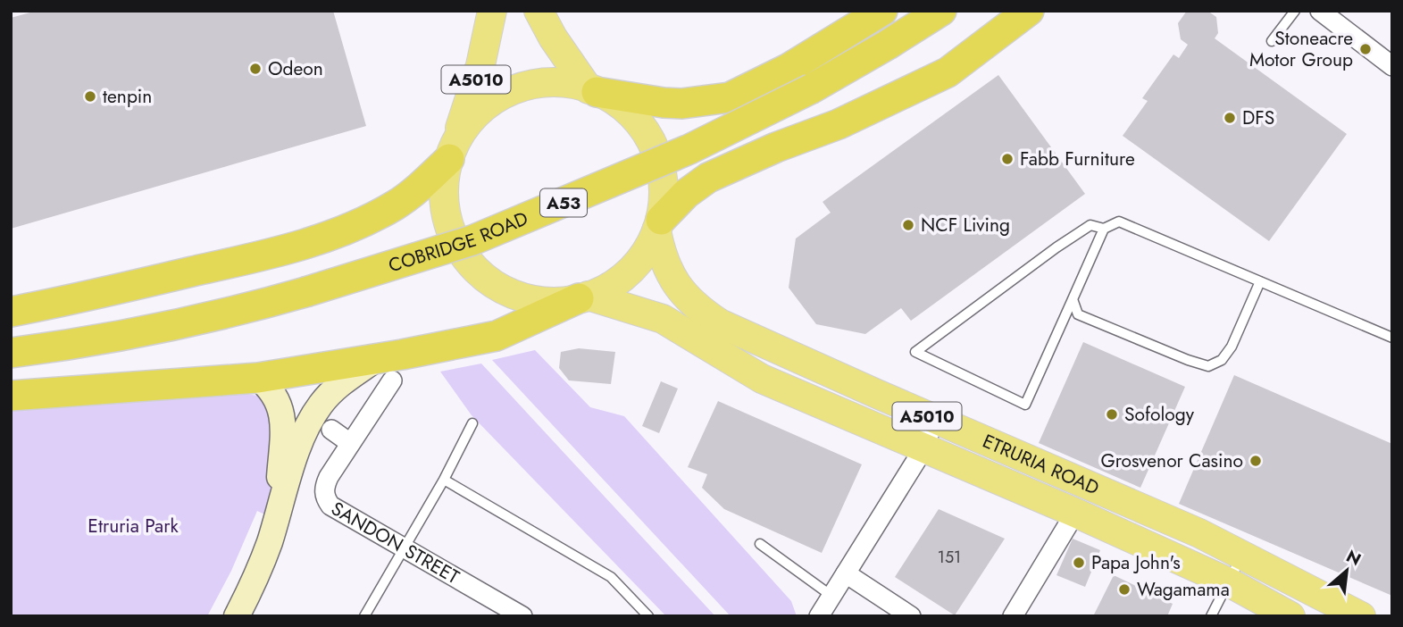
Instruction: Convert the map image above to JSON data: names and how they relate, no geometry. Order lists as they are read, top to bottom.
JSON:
{
  "streets": {
    "highway": ["A53", "COBRIDGE ROAD"],
    "main road": ["A5010", "ETRURIA ROAD"],
    "street": ["SANDON STREET"]
  },
  "crossings": [
    ["A5010", "ETRURIA ROAD"]
  ],
  "parks": ["Etruria Park"],
  "places": [
    "Stoneacre Motor Group",
    "Odeon",
    "tenpin",
    "DFS",
    "Fabb Furniture",
    "NCF Living",
    "Sofology",
    "Grosvenor Casino",
    "Papa John's",
    "Wagamama"
  ],
  "house_numbers": ["151"],
  "north": "top right"
}
